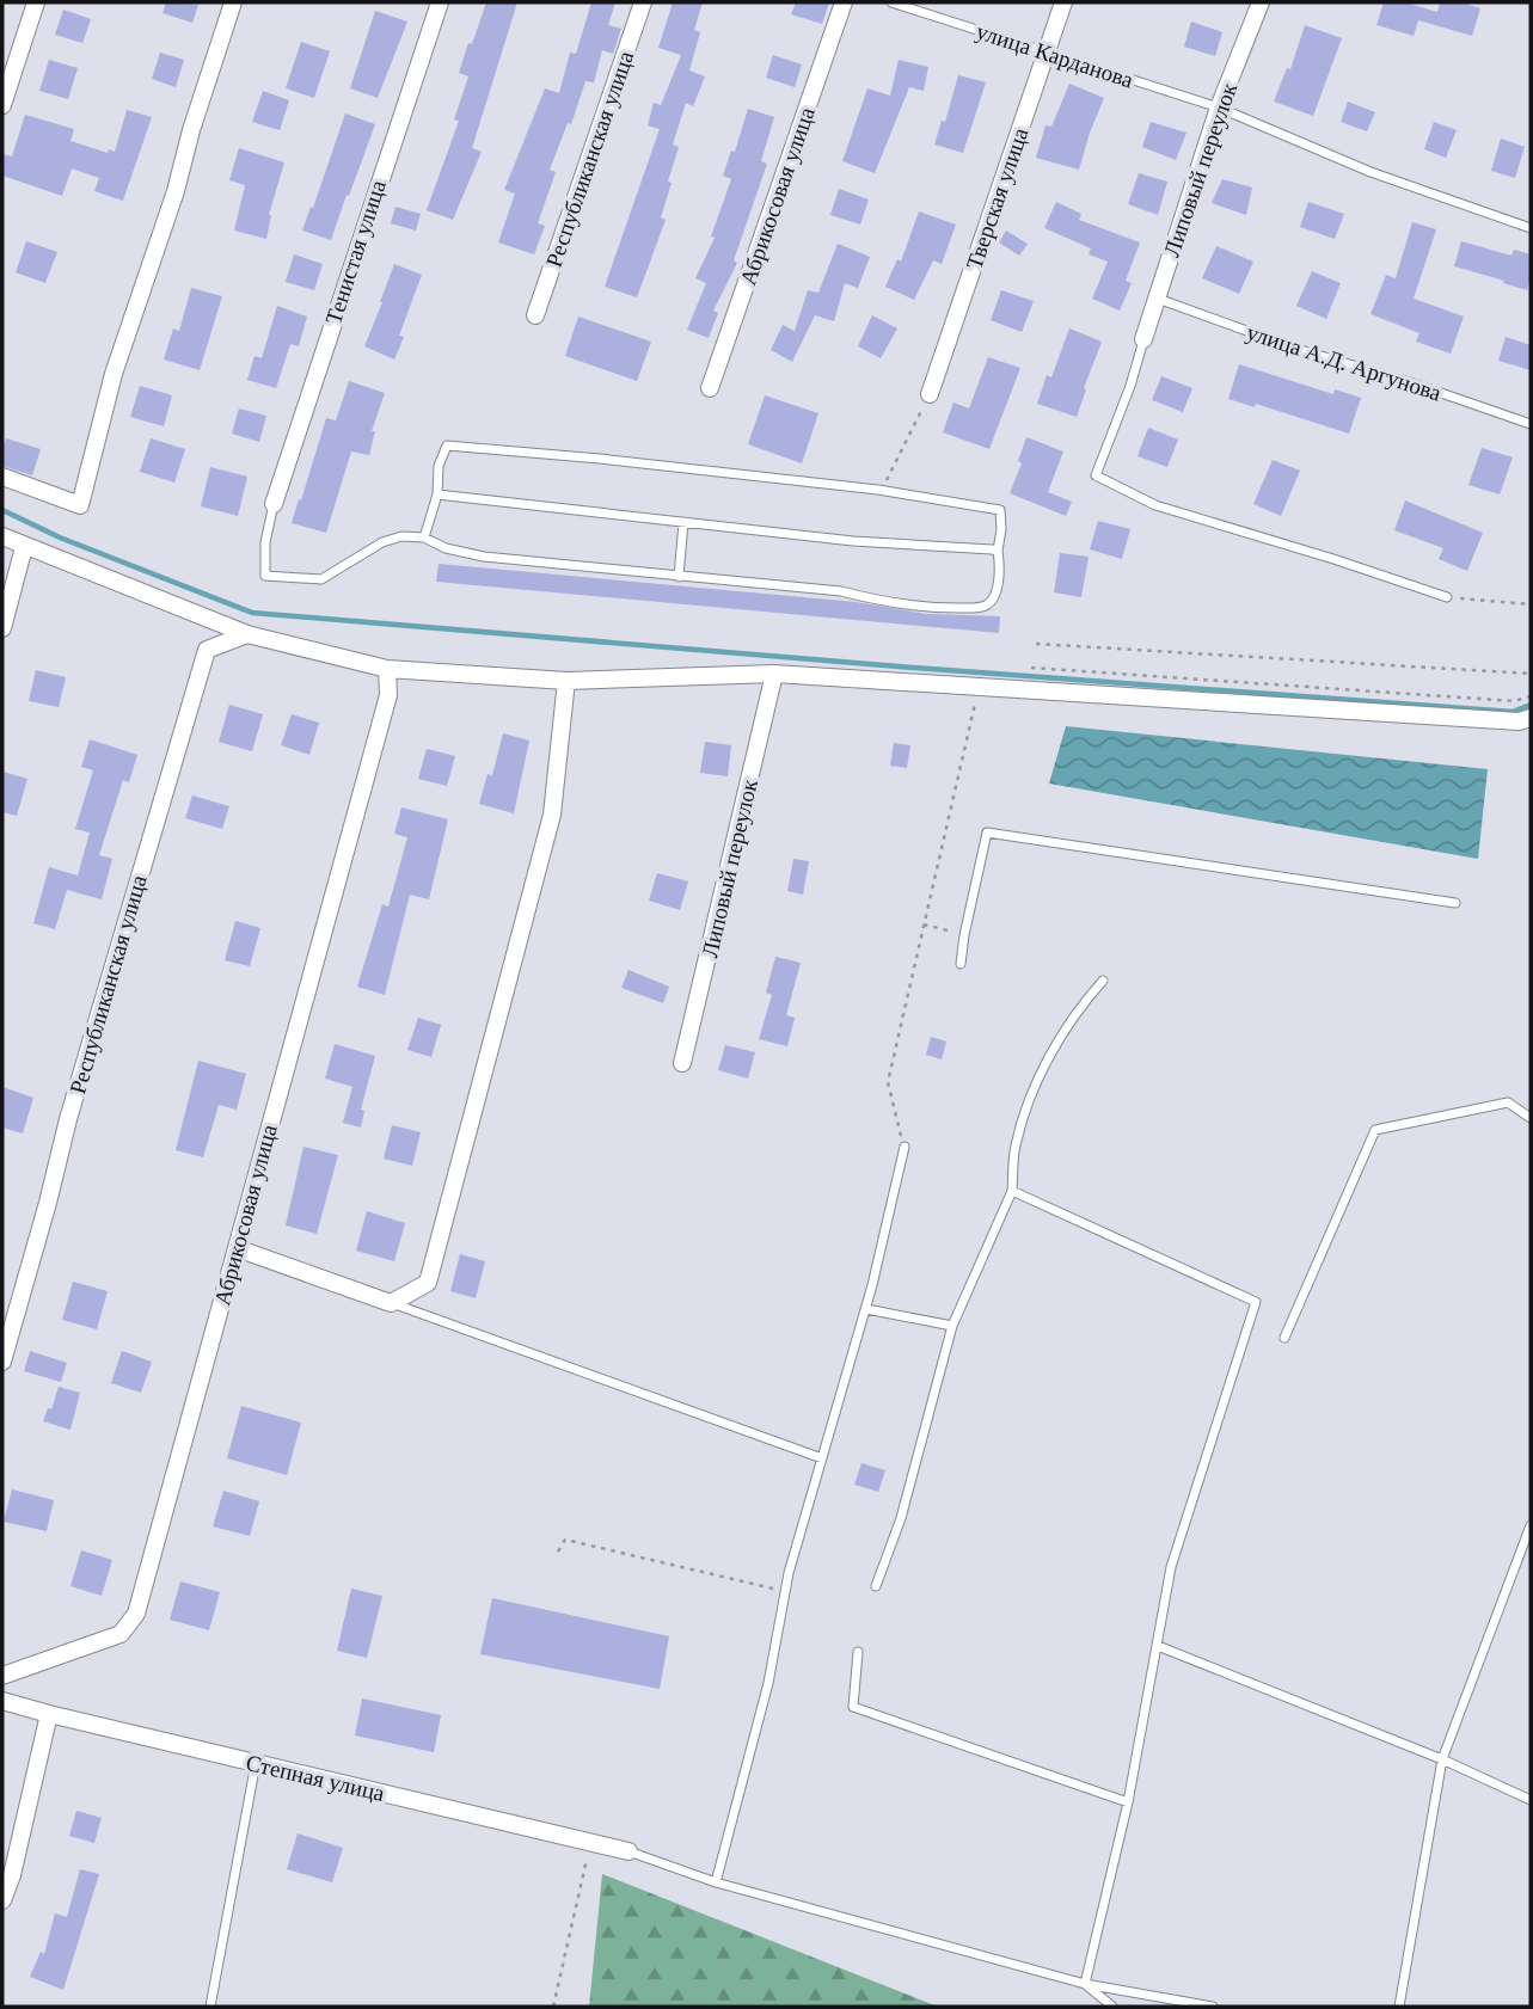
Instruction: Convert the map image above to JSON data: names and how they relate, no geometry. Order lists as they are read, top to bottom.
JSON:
{
  "streets": {
    "street": [
      "Республиканская улица",
      "Липовый переулок",
      "Абрикосовая улица",
      "Тверская улица",
      "Тенистая улица",
      "Степная улица"
    ],
    "lane": ["улица Карданова", "улица А.Д. Аргунова"]
  },
  "crossings": [
    ["улица Карданова", "Липовый переулок"],
    ["улица Карданова", "Тверская улица"],
    ["Липовый переулок", "улица А.Д. Аргунова"]
  ]
}
